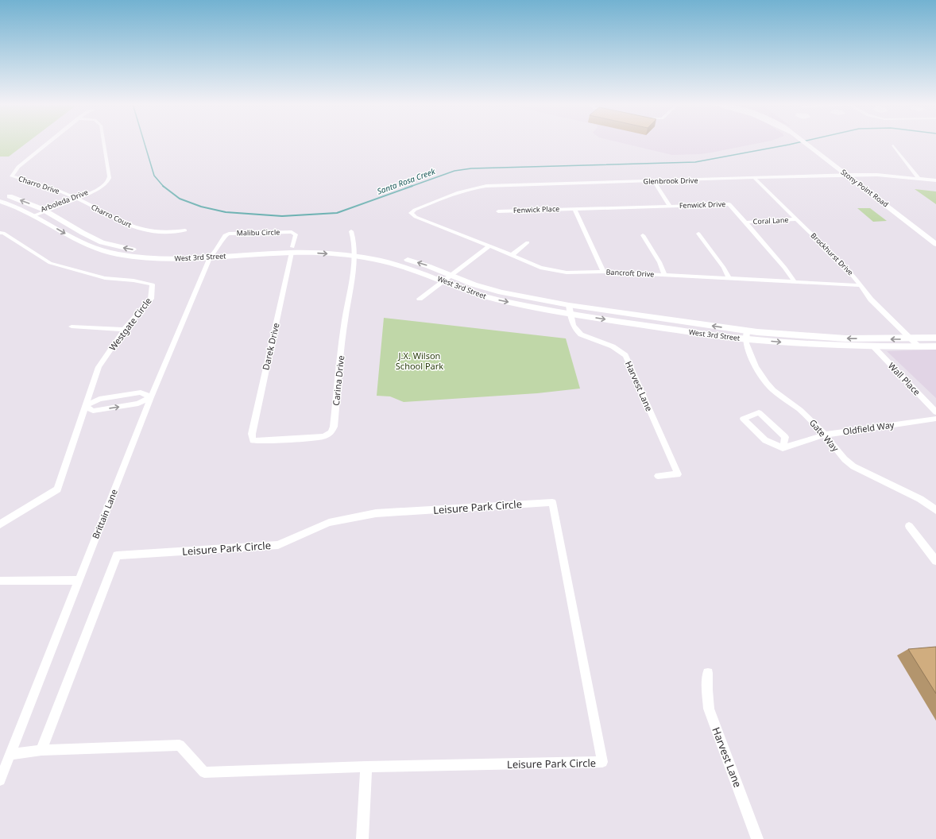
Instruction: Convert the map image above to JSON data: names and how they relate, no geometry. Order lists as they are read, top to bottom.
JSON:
{
  "streets": {
    "main road": ["Stony Point Road", "West 3rd Street"],
    "street": [
      "Glenbrook Drive",
      "Charro Drive",
      "Arboleda Drive",
      "Fenwick Drive",
      "Fenwick Place",
      "Charro Court",
      "Coral Lane",
      "Malibu Circle",
      "Brockhurst Drive",
      "Bancroft Drive",
      "Westgate Circle",
      "Darek Drive",
      "Wall Place",
      "Carina Drive",
      "Harvest Lane",
      "Oldfield Way",
      "Gate Way",
      "Leisure Park Circle",
      "Brittain Lane"
    ]
  },
  "crossings": [
    ["Glenbrook Drive", "Stony Point Road"],
    ["Glenbrook Drive", "Brockhurst Drive"],
    ["Glenbrook Drive", "Bancroft Drive"],
    ["Charro Drive", "Arboleda Drive"],
    ["Charro Drive", "Charro Court"],
    ["Arboleda Drive", "Charro Court"],
    ["Arboleda Drive", "West 3rd Street"],
    ["Fenwick Drive", "Fenwick Place"],
    ["Fenwick Drive", "Coral Lane"],
    ["Fenwick Drive", "Bancroft Drive"],
    ["Coral Lane", "Brockhurst Drive"],
    ["Malibu Circle", "West 3rd Street"],
    ["Malibu Circle", "Darek Drive"],
    ["Malibu Circle", "Brittain Lane"],
    ["Brockhurst Drive", "West 3rd Street"],
    ["Brockhurst Drive", "Bancroft Drive"],
    ["West 3rd Street", "Darek Drive"],
    ["West 3rd Street", "Wall Place"],
    ["West 3rd Street", "Carina Drive"],
    ["West 3rd Street", "Harvest Lane"],
    ["West 3rd Street", "Gate Way"],
    ["West 3rd Street", "Brittain Lane"],
    ["Darek Drive", "Carina Drive"],
    ["Oldfield Way", "Gate Way"],
    ["Leisure Park Circle", "Brittain Lane"]
  ],
  "water": ["Santa Rosa Creek"],
  "parks": ["J.X. Wilson School Park"]
}
